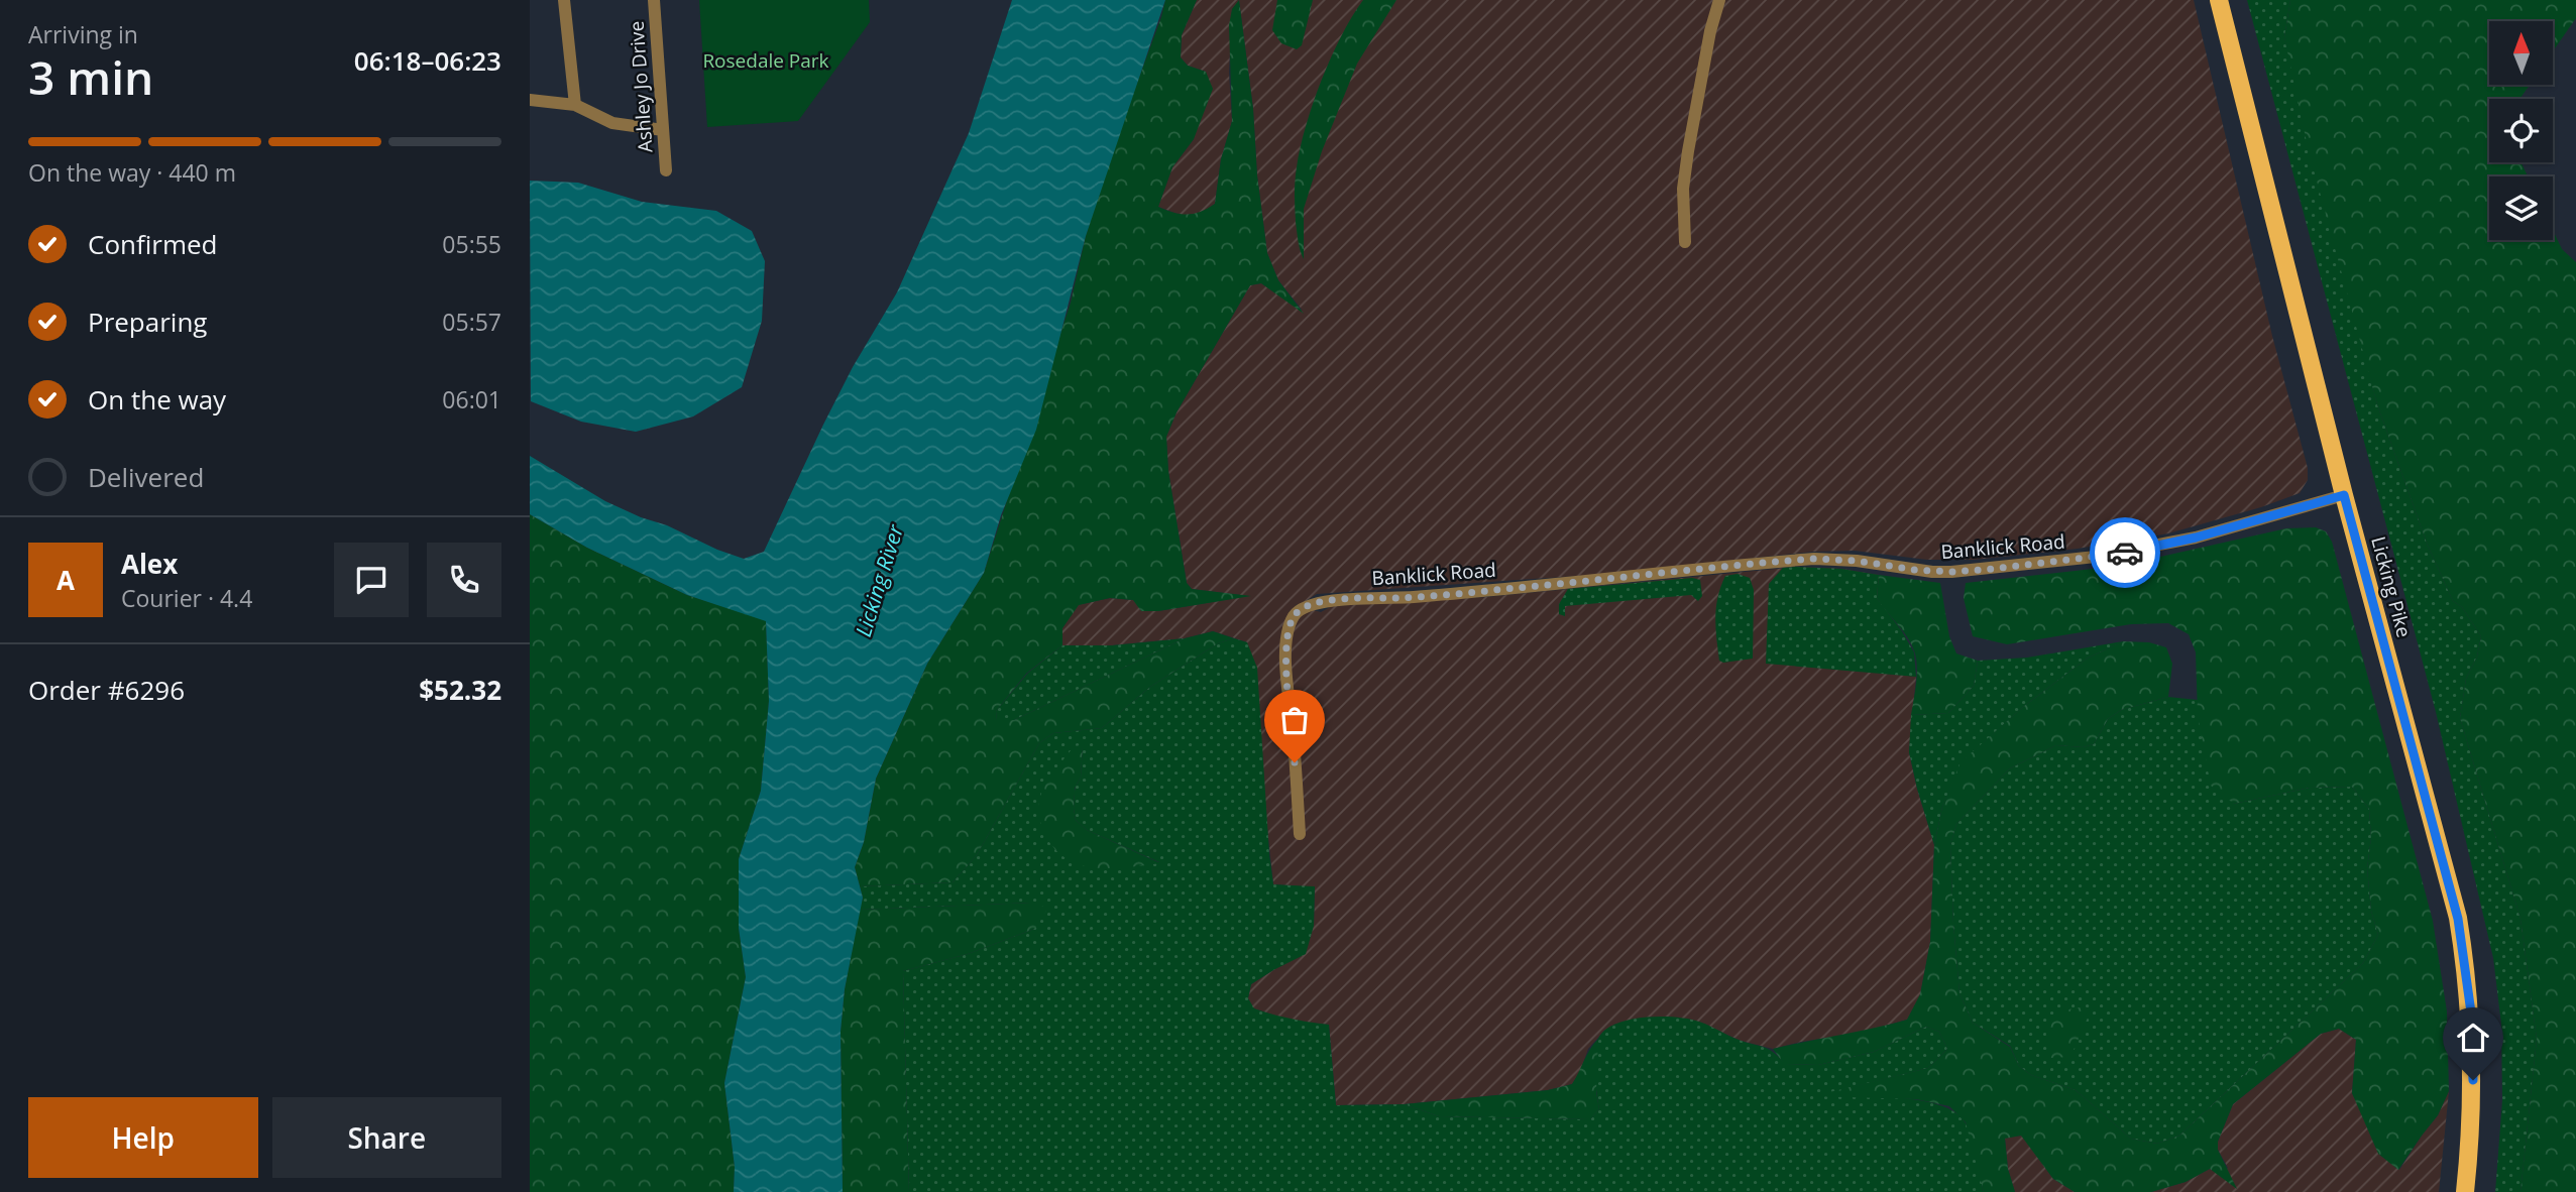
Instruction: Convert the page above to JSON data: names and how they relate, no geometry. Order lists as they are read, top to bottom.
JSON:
{
  "streets": {
    "main road": ["Licking Pike"],
    "street": ["Ashley Jo Drive", "Banklick Road"]
  },
  "crossings": [
    ["Banklick Road", "Licking Pike"]
  ],
  "water": ["Licking River"],
  "parks": ["Rosedale Park"],
  "north": "top",
  "page": {
    "heading": ["3 min", "Arriving in", "06:18–06:23"],
    "panel": [
      "Alex",
      "Courier · 4.4",
      "Order #6296",
      "$52.32"
    ],
    "bar": "On the way · 440 m",
    "list": [
      ["Confirmed", "05:55"],
      ["Preparing", "05:57"],
      ["On the way", "06:01"],
      "Delivered"
    ],
    "round": "A",
    "buttons": ["Help", "Share"]
  }
}
